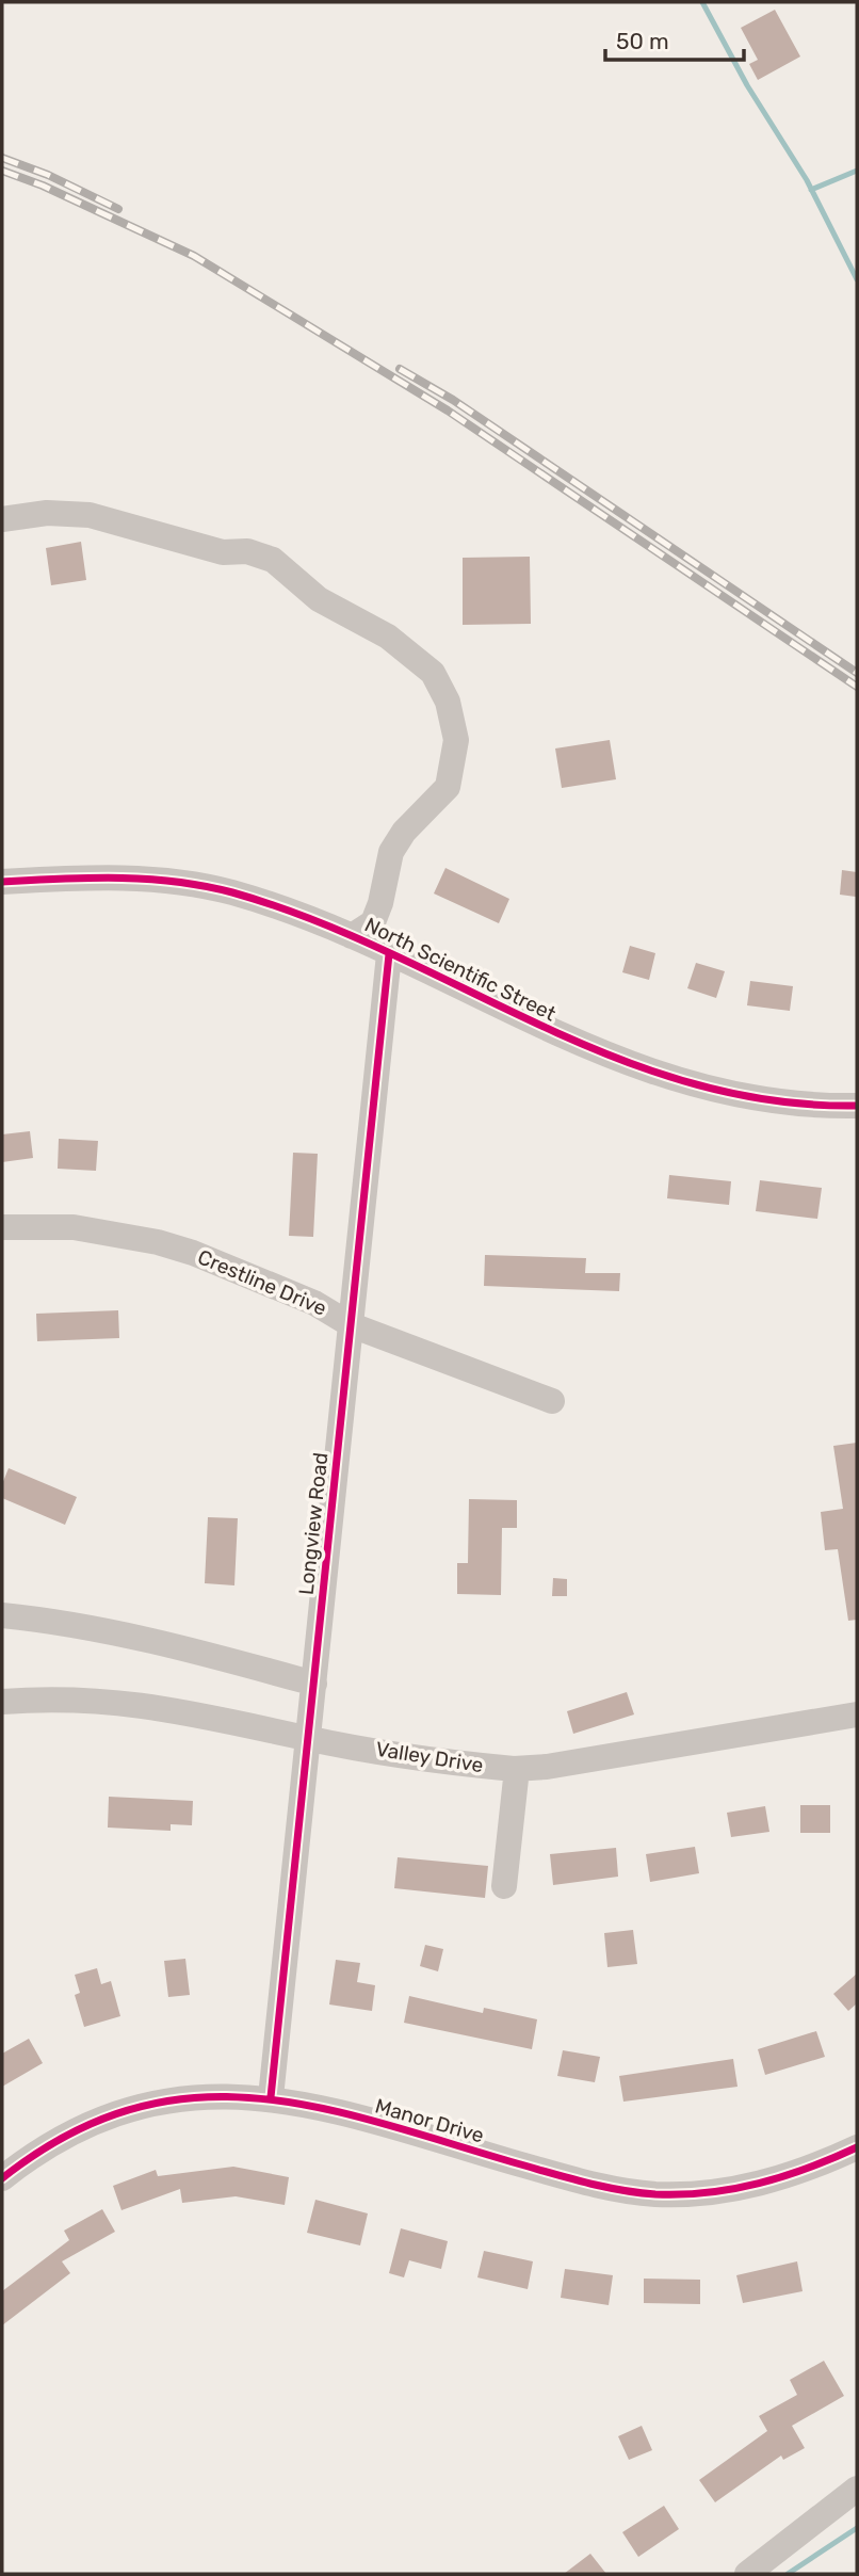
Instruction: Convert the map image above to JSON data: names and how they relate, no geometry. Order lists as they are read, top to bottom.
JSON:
{
  "streets": {
    "street": [
      "North Scientific Street",
      "Crestline Drive",
      "Longview Road",
      "Valley Drive",
      "Manor Drive"
    ]
  },
  "crossings": [
    ["North Scientific Street", "Longview Road"],
    ["Crestline Drive", "Longview Road"],
    ["Longview Road", "Valley Drive"],
    ["Longview Road", "Manor Drive"]
  ],
  "scale_bar": "50 m"
}
